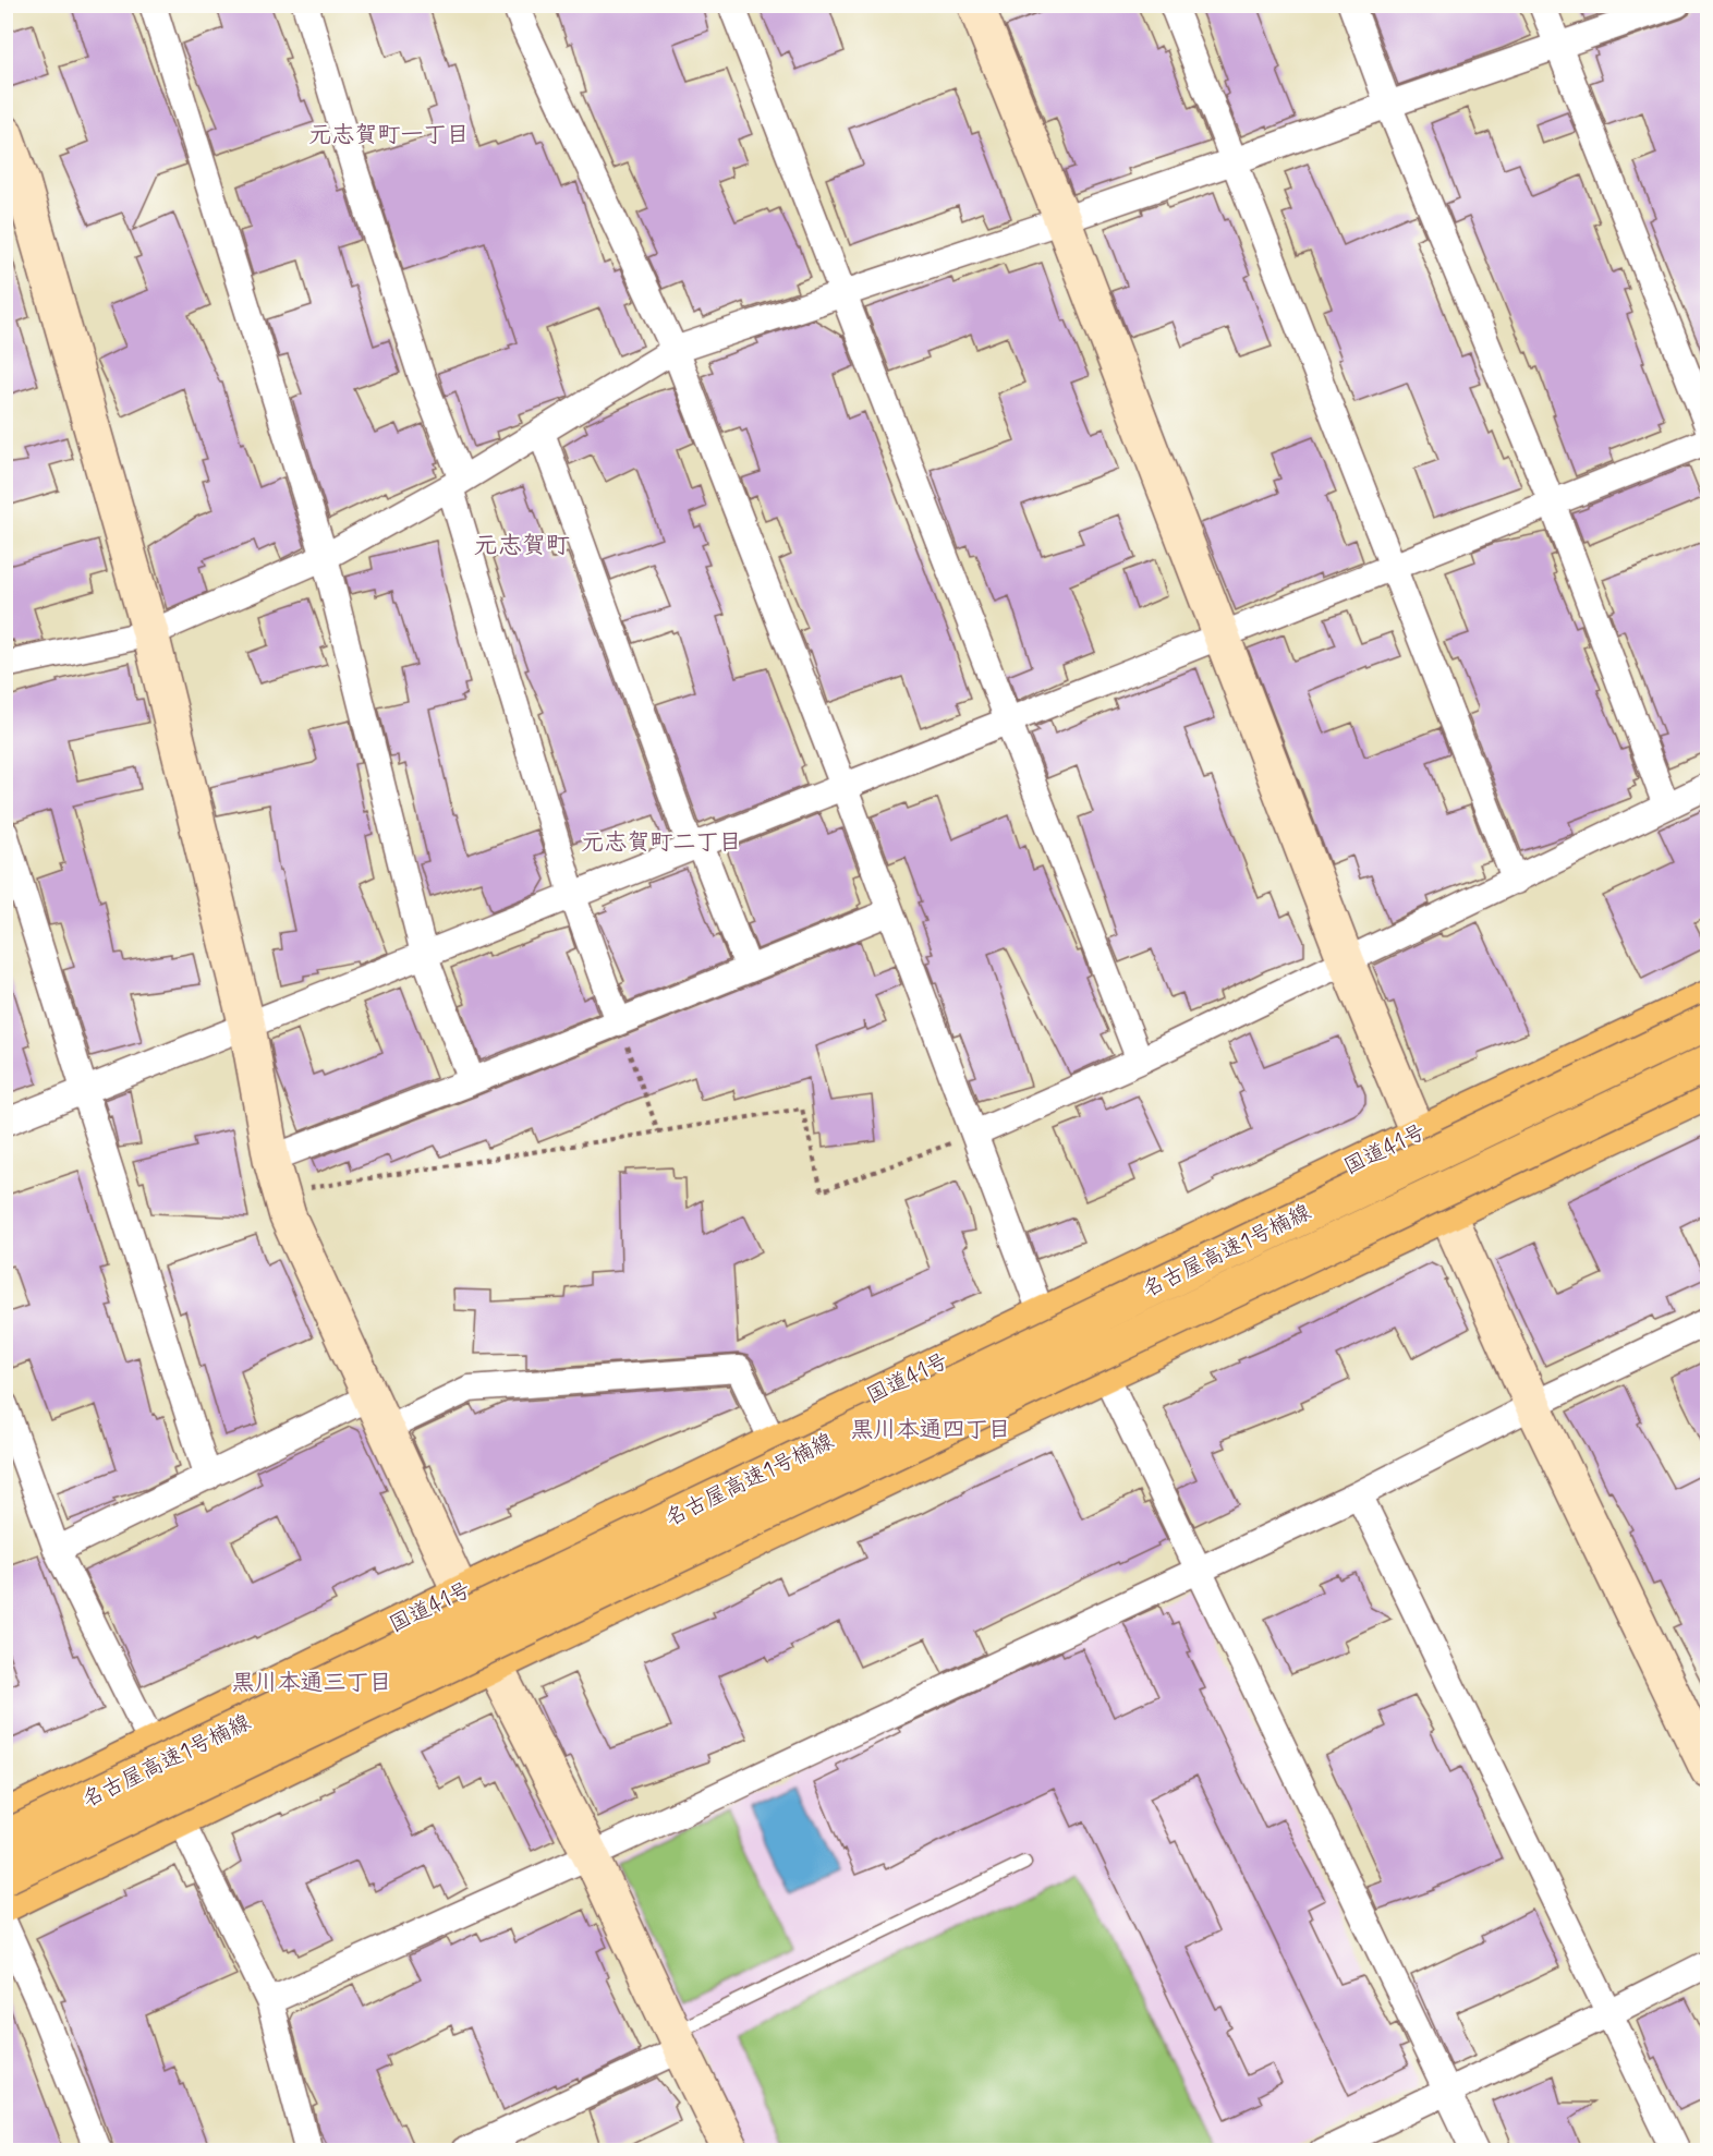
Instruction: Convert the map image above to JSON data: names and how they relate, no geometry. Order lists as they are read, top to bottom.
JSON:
{
  "streets": {
    "highway": ["国道41号", "名古屋高速1号楠線"]
  },
  "districts": [
    "元志賀町一丁目",
    "元志賀町",
    "元志賀町二丁目",
    "黒川本通四丁目",
    "黒川本通三丁目"
  ]
}
